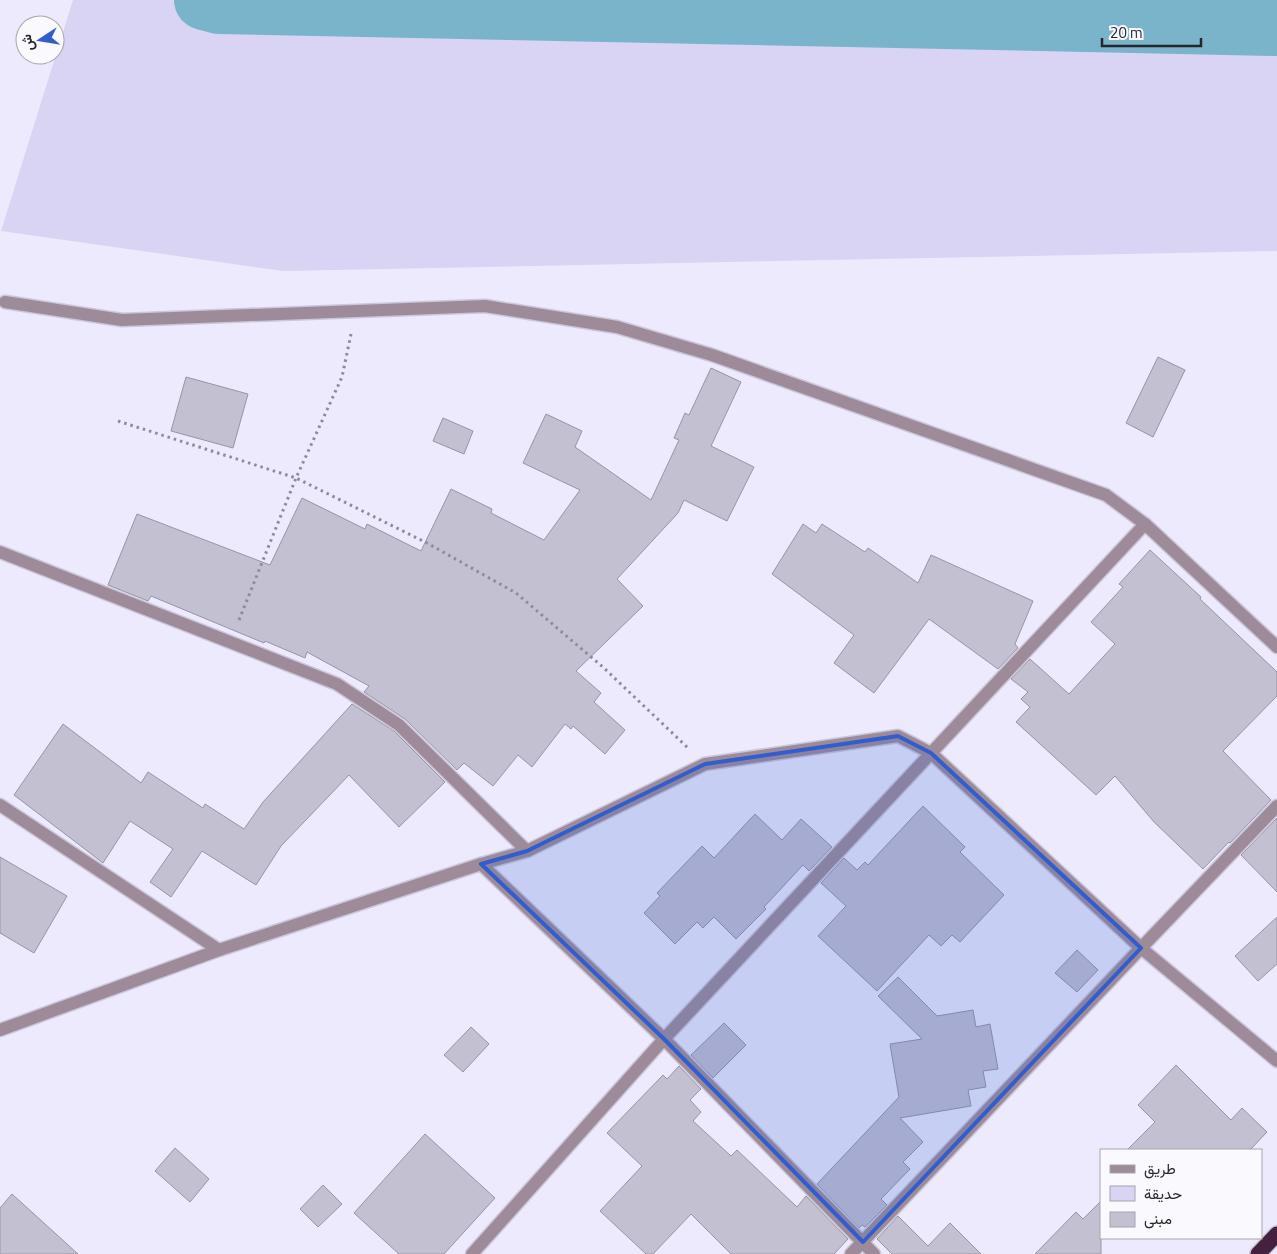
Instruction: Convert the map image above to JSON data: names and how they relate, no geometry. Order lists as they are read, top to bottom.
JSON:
{
  "legend": ["طريق", "حديقة", "مبنى"],
  "scale_bar": "20 m",
  "north": "left"
}
